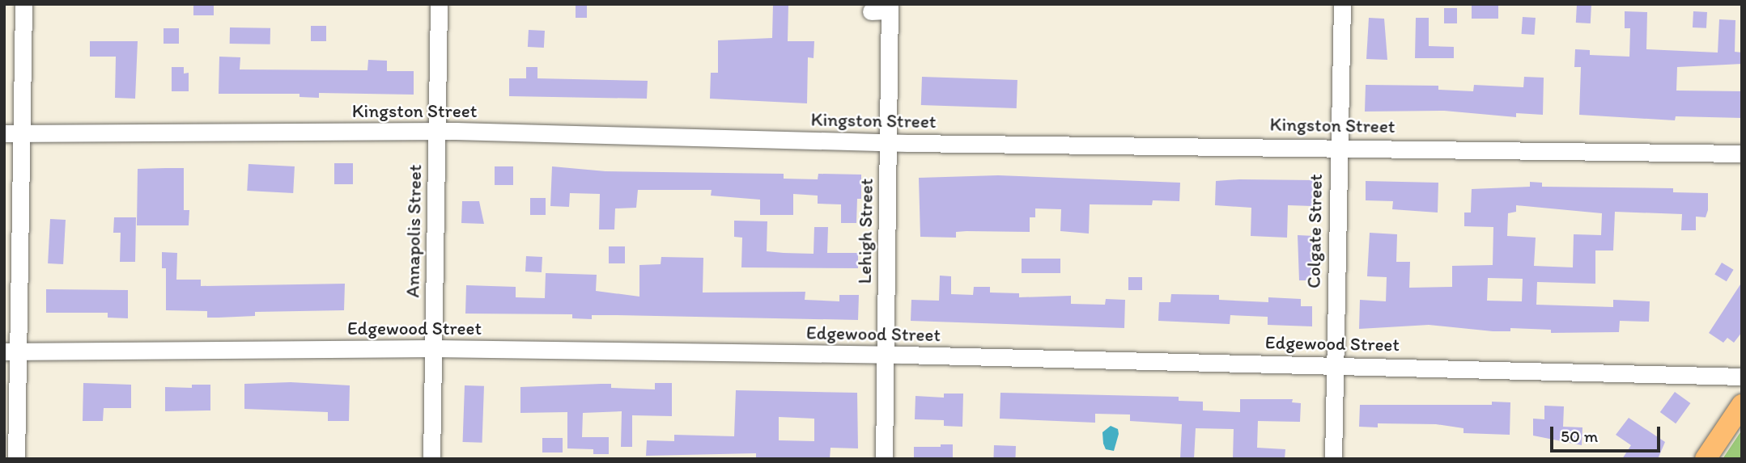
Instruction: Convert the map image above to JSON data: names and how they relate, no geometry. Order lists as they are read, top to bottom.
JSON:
{
  "streets": {
    "street": [
      "Kingston Street",
      "Annapolis Street",
      "Lehigh Street",
      "Colgate Street",
      "Edgewood Street"
    ]
  },
  "crossings": [
    ["Kingston Street", "Annapolis Street"],
    ["Kingston Street", "Lehigh Street"],
    ["Kingston Street", "Colgate Street"],
    ["Annapolis Street", "Edgewood Street"],
    ["Lehigh Street", "Edgewood Street"],
    ["Colgate Street", "Edgewood Street"]
  ],
  "scale_bar": "50 m"
}
